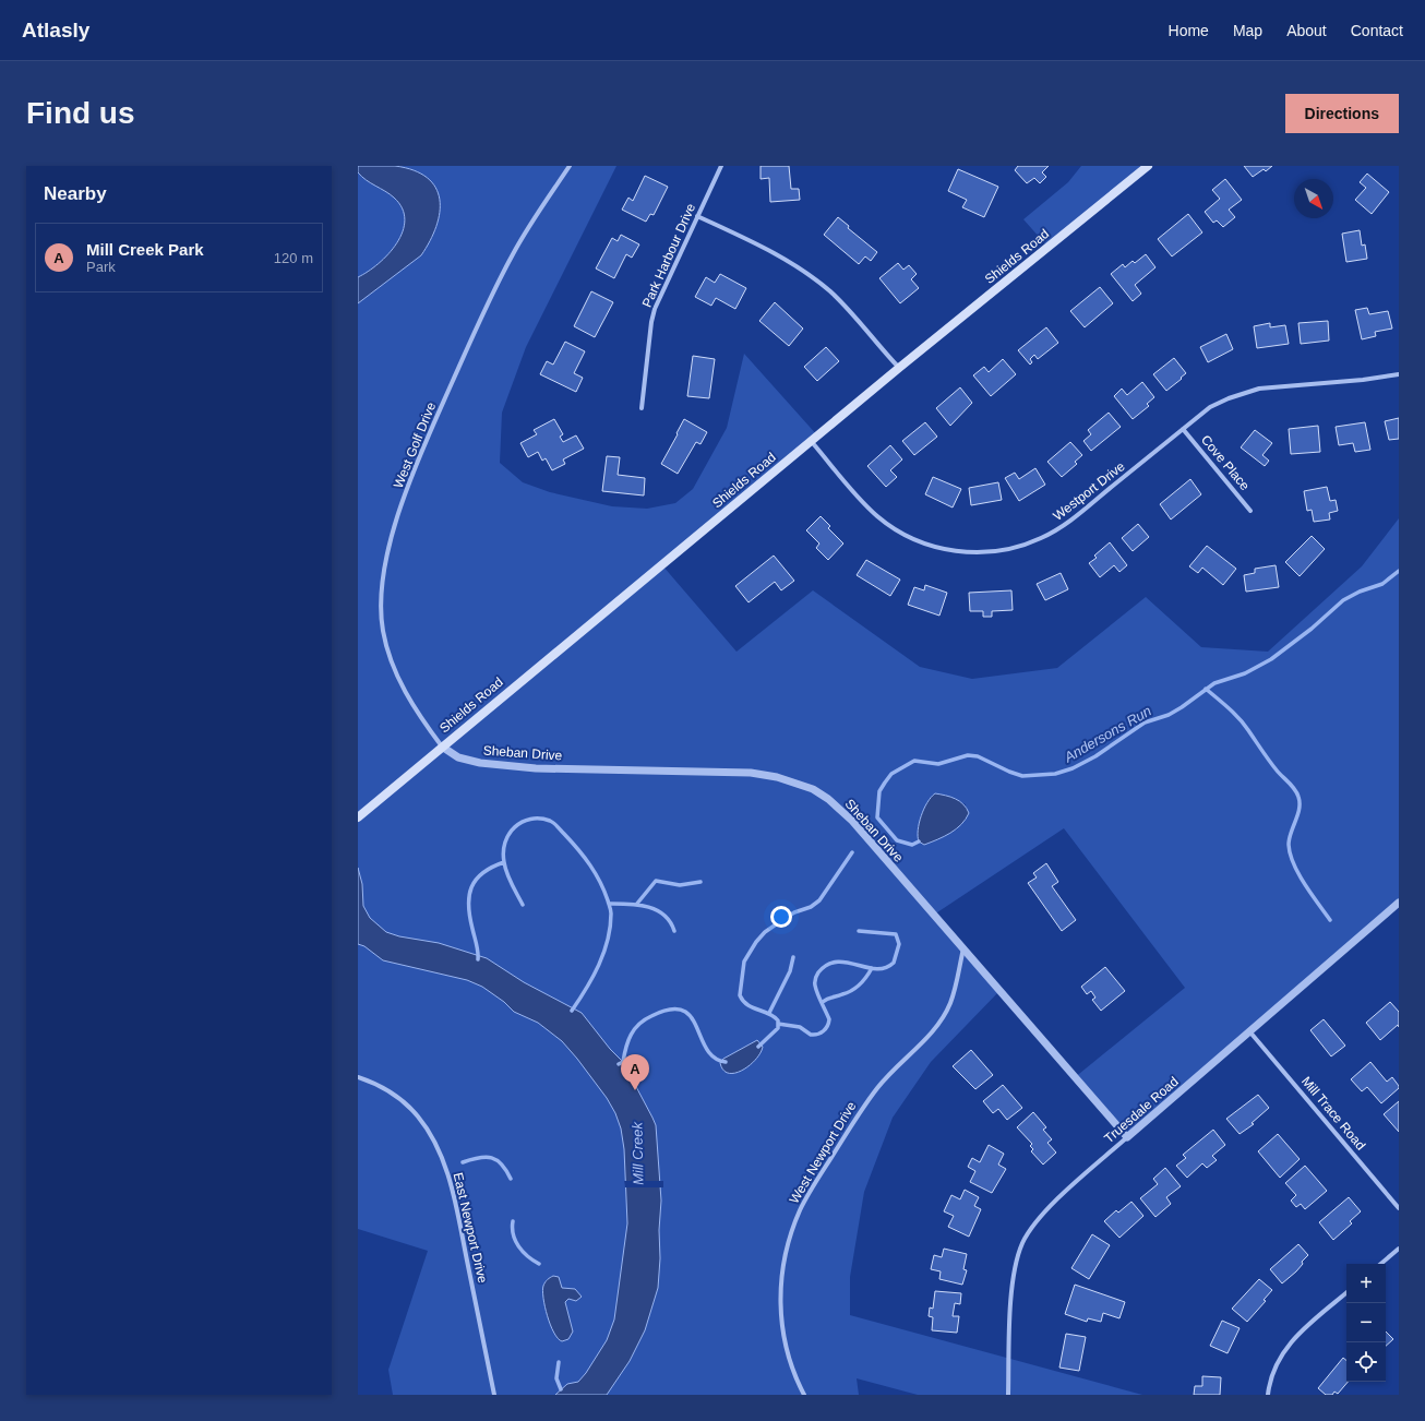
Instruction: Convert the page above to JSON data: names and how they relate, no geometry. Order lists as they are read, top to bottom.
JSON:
{
  "streets": {
    "main road": ["Shields Road"],
    "street": [
      "Park Harbour Drive",
      "West Golf Drive",
      "Cove Place",
      "Westport Drive",
      "Sheban Drive",
      "Truesdale Road",
      "Mill Trace Road",
      "West Newport Drive",
      "East Newport Drive"
    ]
  },
  "crossings": [
    ["Shields Road", "West Golf Drive"],
    ["Shields Road", "Westport Drive"],
    ["Shields Road", "Sheban Drive"],
    ["West Golf Drive", "Sheban Drive"],
    ["Cove Place", "Westport Drive"],
    ["Sheban Drive", "Truesdale Road"],
    ["Sheban Drive", "West Newport Drive"],
    ["Truesdale Road", "Mill Trace Road"]
  ],
  "water": ["Andersons Run", "Mill Creek"],
  "north": "bottom right",
  "page": {
    "header": "Atlasly",
    "nav": [
      "Home",
      "Map",
      "About",
      "Contact"
    ],
    "buttons": "Directions",
    "title": "Find us",
    "heading": "Nearby",
    "list": [
      {
        "mark": "A",
        "name": "Mill Creek Park",
        "note": "Park",
        "value": "120 m"
      }
    ],
    "pins": "A",
    "map_buttons": ["+", "−"]
  }
}
